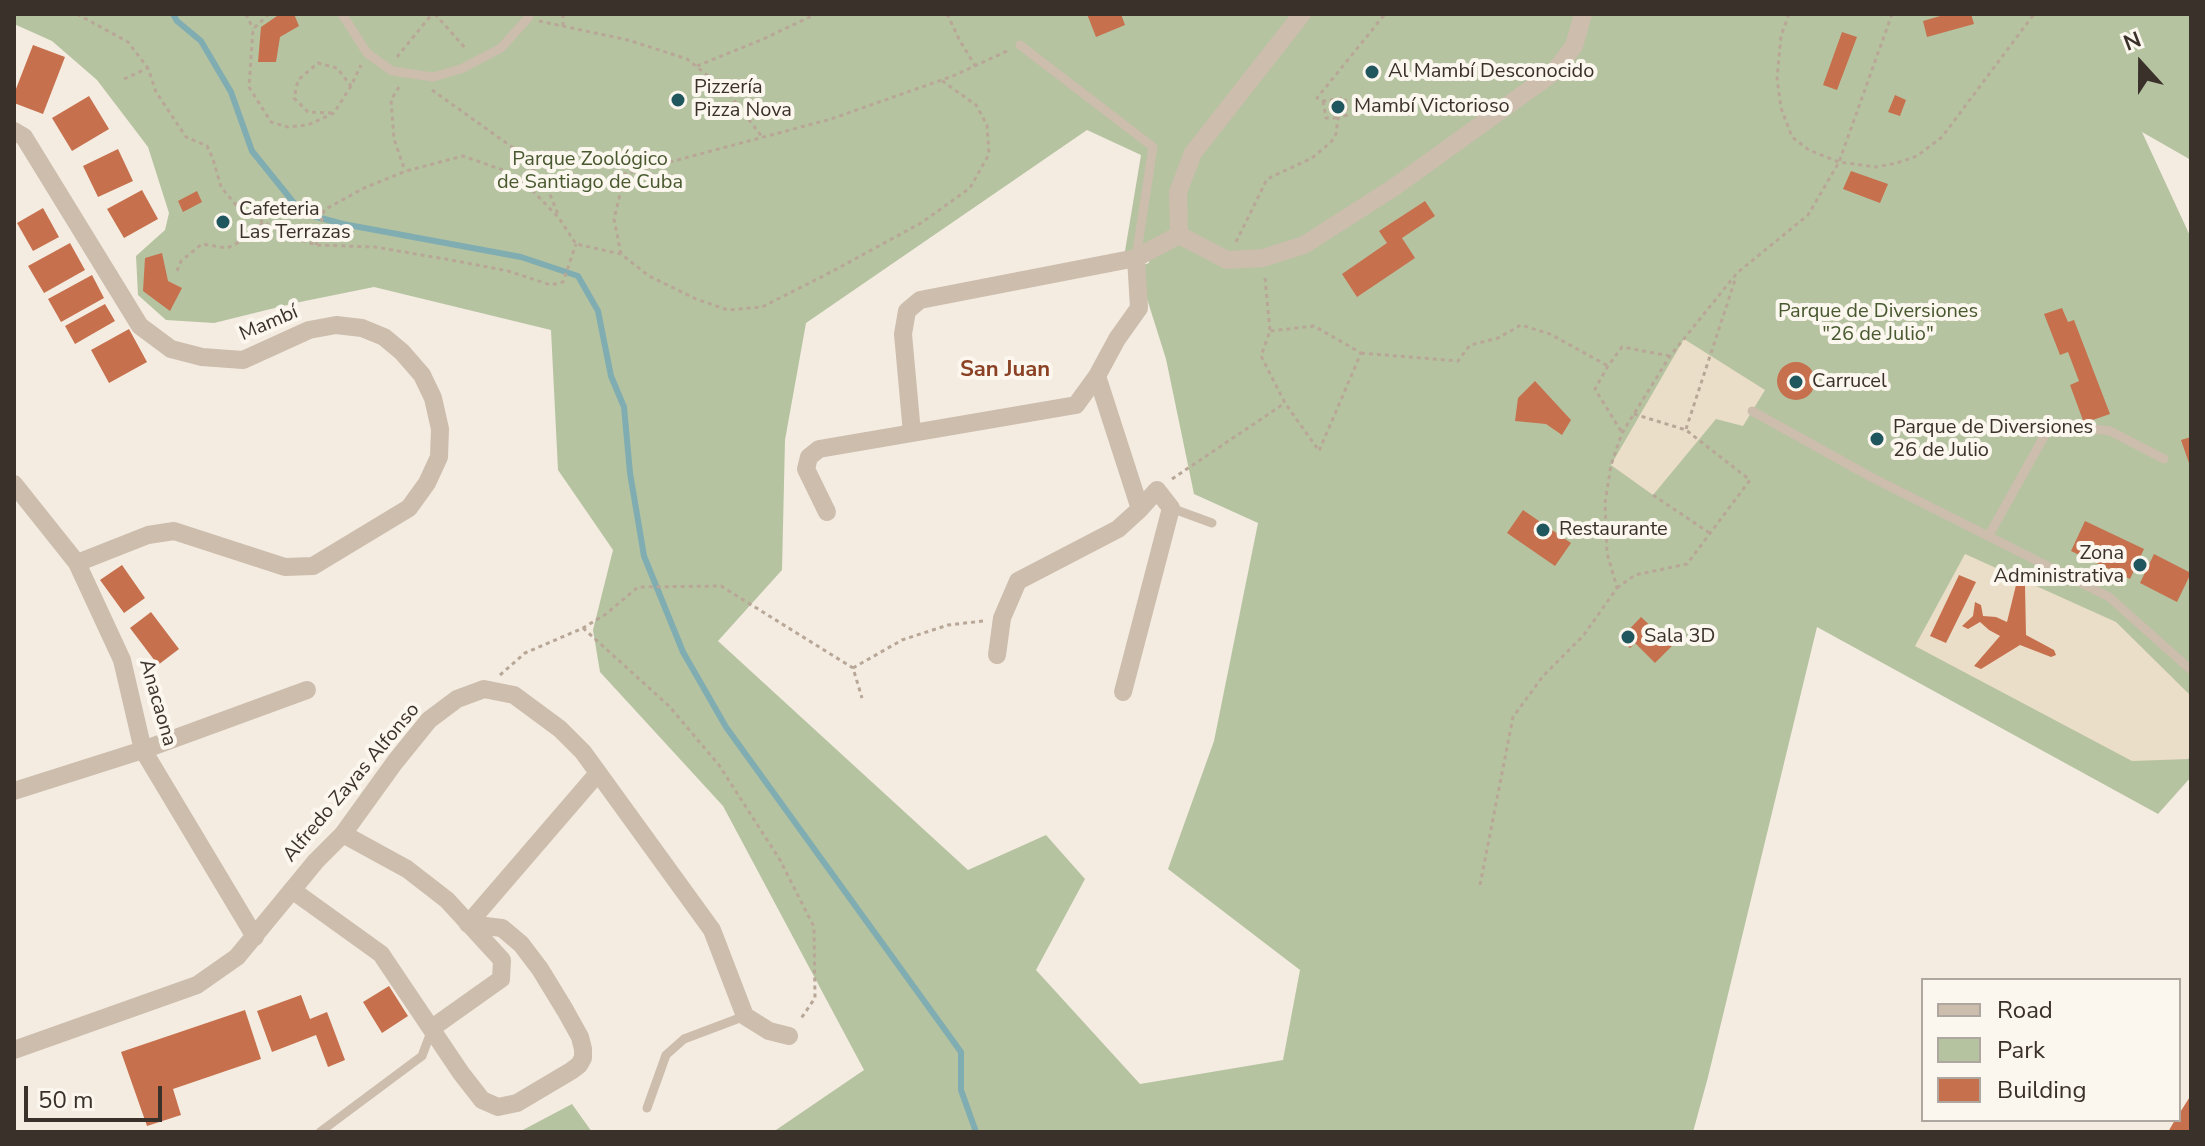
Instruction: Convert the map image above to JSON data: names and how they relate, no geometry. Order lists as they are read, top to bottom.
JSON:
{
  "streets": {
    "street": ["Mambí", "Anacaona", "Alfredo Zayas Alfonso"]
  },
  "crossings": [
    ["Mambí", "Anacaona"],
    ["Anacaona", "Alfredo Zayas Alfonso"]
  ],
  "districts": ["San Juan"],
  "parks": ["Parque Zoológico de Santiago de Cuba", "Parque de Diversiones \"26 de Julio\""],
  "places": [
    "Al Mambí Desconocido",
    "Pizzería Pizza Nova",
    "Mambí Victorioso",
    "Cafeteria Las Terrazas",
    "Carrucel",
    "Parque de Diversiones 26 de Julio",
    "Restaurante",
    "Zona Administrativa",
    "Sala 3D"
  ],
  "legend": ["Road", "Park", "Building"],
  "scale_bar": "50 m",
  "north": "top"
}
